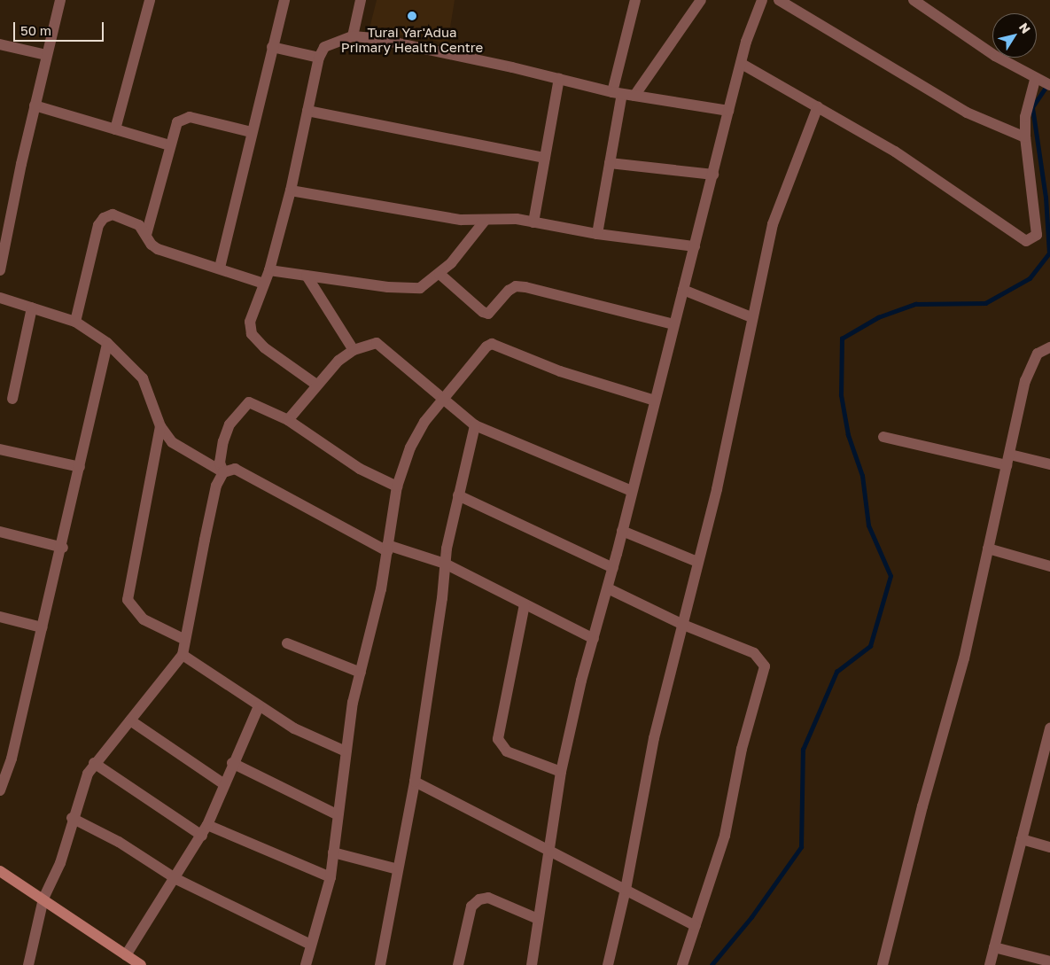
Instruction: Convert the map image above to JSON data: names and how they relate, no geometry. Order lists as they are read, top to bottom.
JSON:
{
  "places": ["Turai Yar'Adua Primary Health Centre"],
  "scale_bar": "50 m",
  "north": "top right"
}
